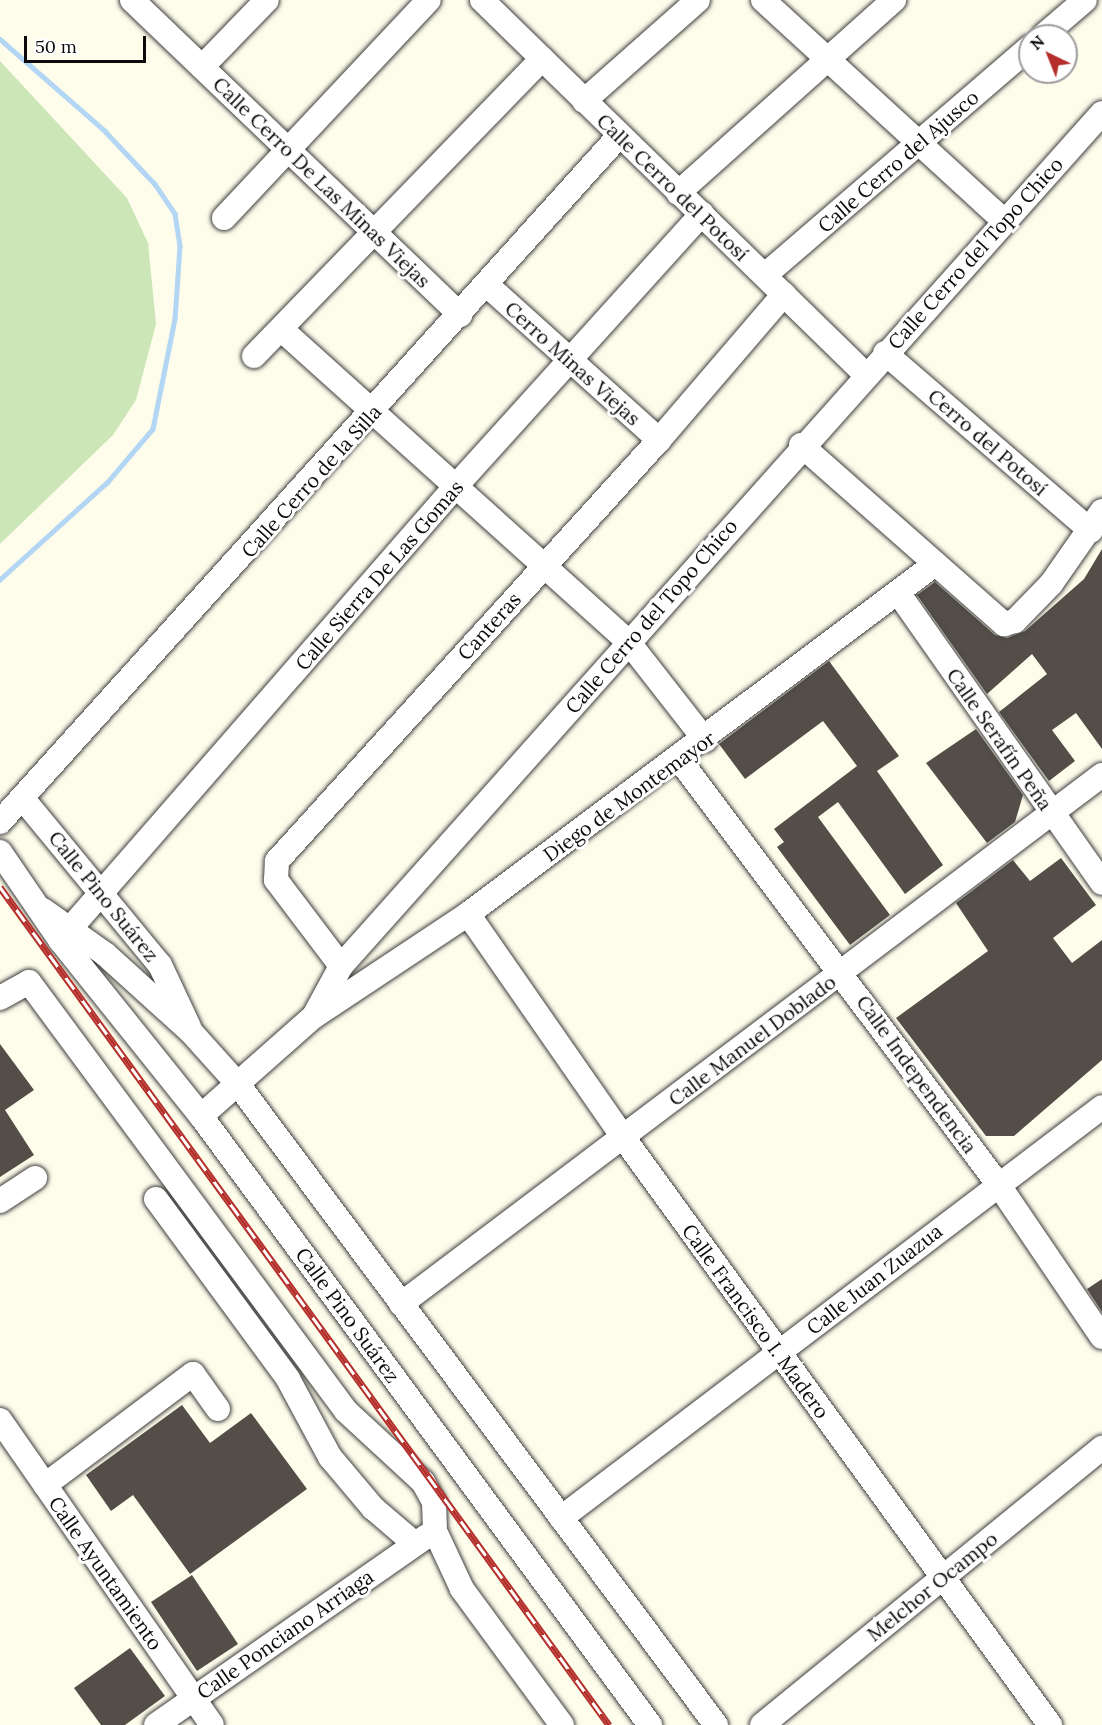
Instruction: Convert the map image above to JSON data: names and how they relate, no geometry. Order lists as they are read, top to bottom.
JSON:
{
  "streets": {
    "street": [
      "Calle Cerro del Ajusco",
      "Calle Cerro De Las Minas Viejas",
      "Calle Cerro del Potosí",
      "Calle Cerro del Topo Chico",
      "Cerro Minas Viejas",
      "Cerro del Potosí",
      "Calle Cerro de la Silla",
      "Calle Sierra De Las Gomas",
      "Canteras",
      "Calle Serafín Peña",
      "Diego de Montemayor",
      "Calle Pino Suárez",
      "Calle Manuel Doblado",
      "Calle Independencia",
      "Calle Juan Zuazua",
      "Calle Francisco I. Madero",
      "Calle Ayuntamiento",
      "Melchor Ocampo",
      "Calle Ponciano Arriaga"
    ]
  },
  "crossings": [
    ["Calle Cerro del Ajusco", "Calle Cerro del Potosí"],
    ["Calle Cerro De Las Minas Viejas", "Calle Cerro de la Silla"],
    ["Calle Cerro del Potosí", "Calle Cerro del Topo Chico"],
    ["Calle Cerro del Potosí", "Calle Cerro de la Silla"],
    ["Calle Cerro del Potosí", "Calle Sierra De Las Gomas"],
    ["Calle Cerro del Potosí", "Canteras"],
    ["Calle Cerro del Topo Chico", "Cerro del Potosí"],
    ["Calle Cerro del Topo Chico", "Canteras"],
    ["Calle Cerro del Topo Chico", "Diego de Montemayor"],
    ["Calle Cerro del Topo Chico", "Calle Pino Suárez"],
    ["Cerro Minas Viejas", "Calle Cerro de la Silla"],
    ["Cerro Minas Viejas", "Calle Sierra De Las Gomas"],
    ["Cerro Minas Viejas", "Canteras"],
    ["Calle Cerro de la Silla", "Calle Pino Suárez"],
    ["Calle Sierra De Las Gomas", "Calle Pino Suárez"],
    ["Calle Serafín Peña", "Diego de Montemayor"],
    ["Calle Serafín Peña", "Calle Manuel Doblado"],
    ["Diego de Montemayor", "Calle Independencia"],
    ["Diego de Montemayor", "Calle Francisco I. Madero"],
    ["Calle Pino Suárez", "Calle Manuel Doblado"],
    ["Calle Pino Suárez", "Calle Juan Zuazua"],
    ["Calle Manuel Doblado", "Calle Independencia"],
    ["Calle Manuel Doblado", "Calle Francisco I. Madero"],
    ["Calle Independencia", "Calle Juan Zuazua"],
    ["Calle Juan Zuazua", "Calle Francisco I. Madero"],
    ["Calle Francisco I. Madero", "Melchor Ocampo"],
    ["Calle Ayuntamiento", "Calle Ponciano Arriaga"]
  ],
  "scale_bar": "50 m",
  "north": "top left"
}
